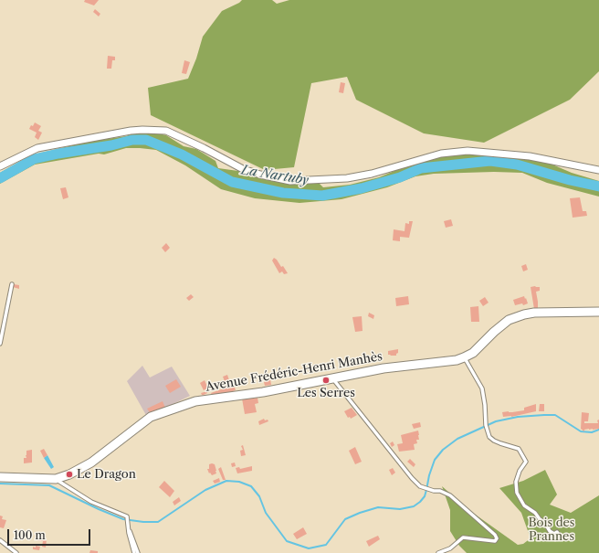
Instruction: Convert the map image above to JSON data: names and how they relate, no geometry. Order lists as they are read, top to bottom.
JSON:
{
  "streets": {
    "street": ["Avenue Frédéric-Henri Manhès"]
  },
  "water": ["La Nartuby"],
  "parks": ["Bois des Prannes"],
  "places": ["Les Serres", "Le Dragon"],
  "scale_bar": "100 m"
}
